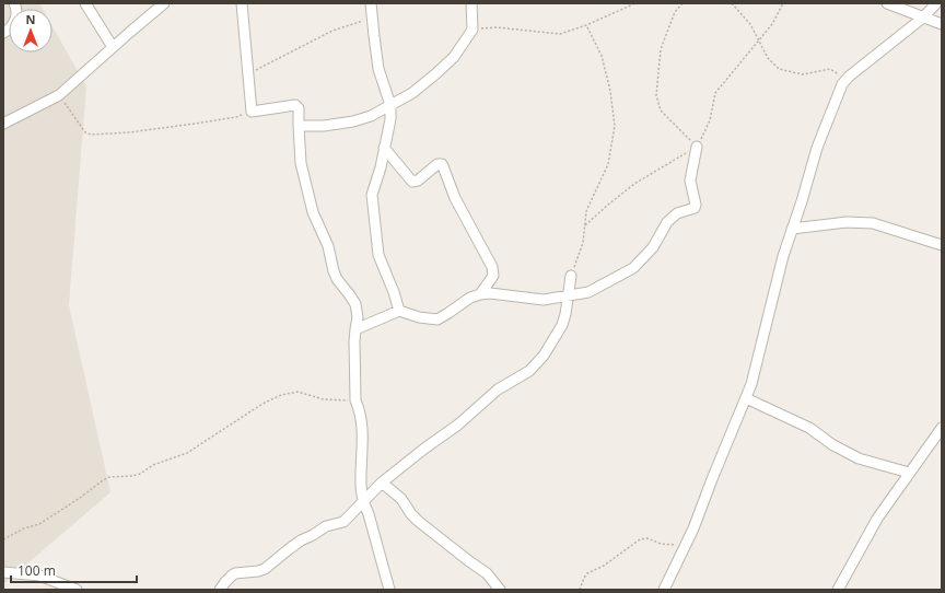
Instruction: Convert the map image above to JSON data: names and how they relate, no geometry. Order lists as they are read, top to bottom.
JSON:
{
  "scale_bar": "100 m",
  "north": "top"
}
